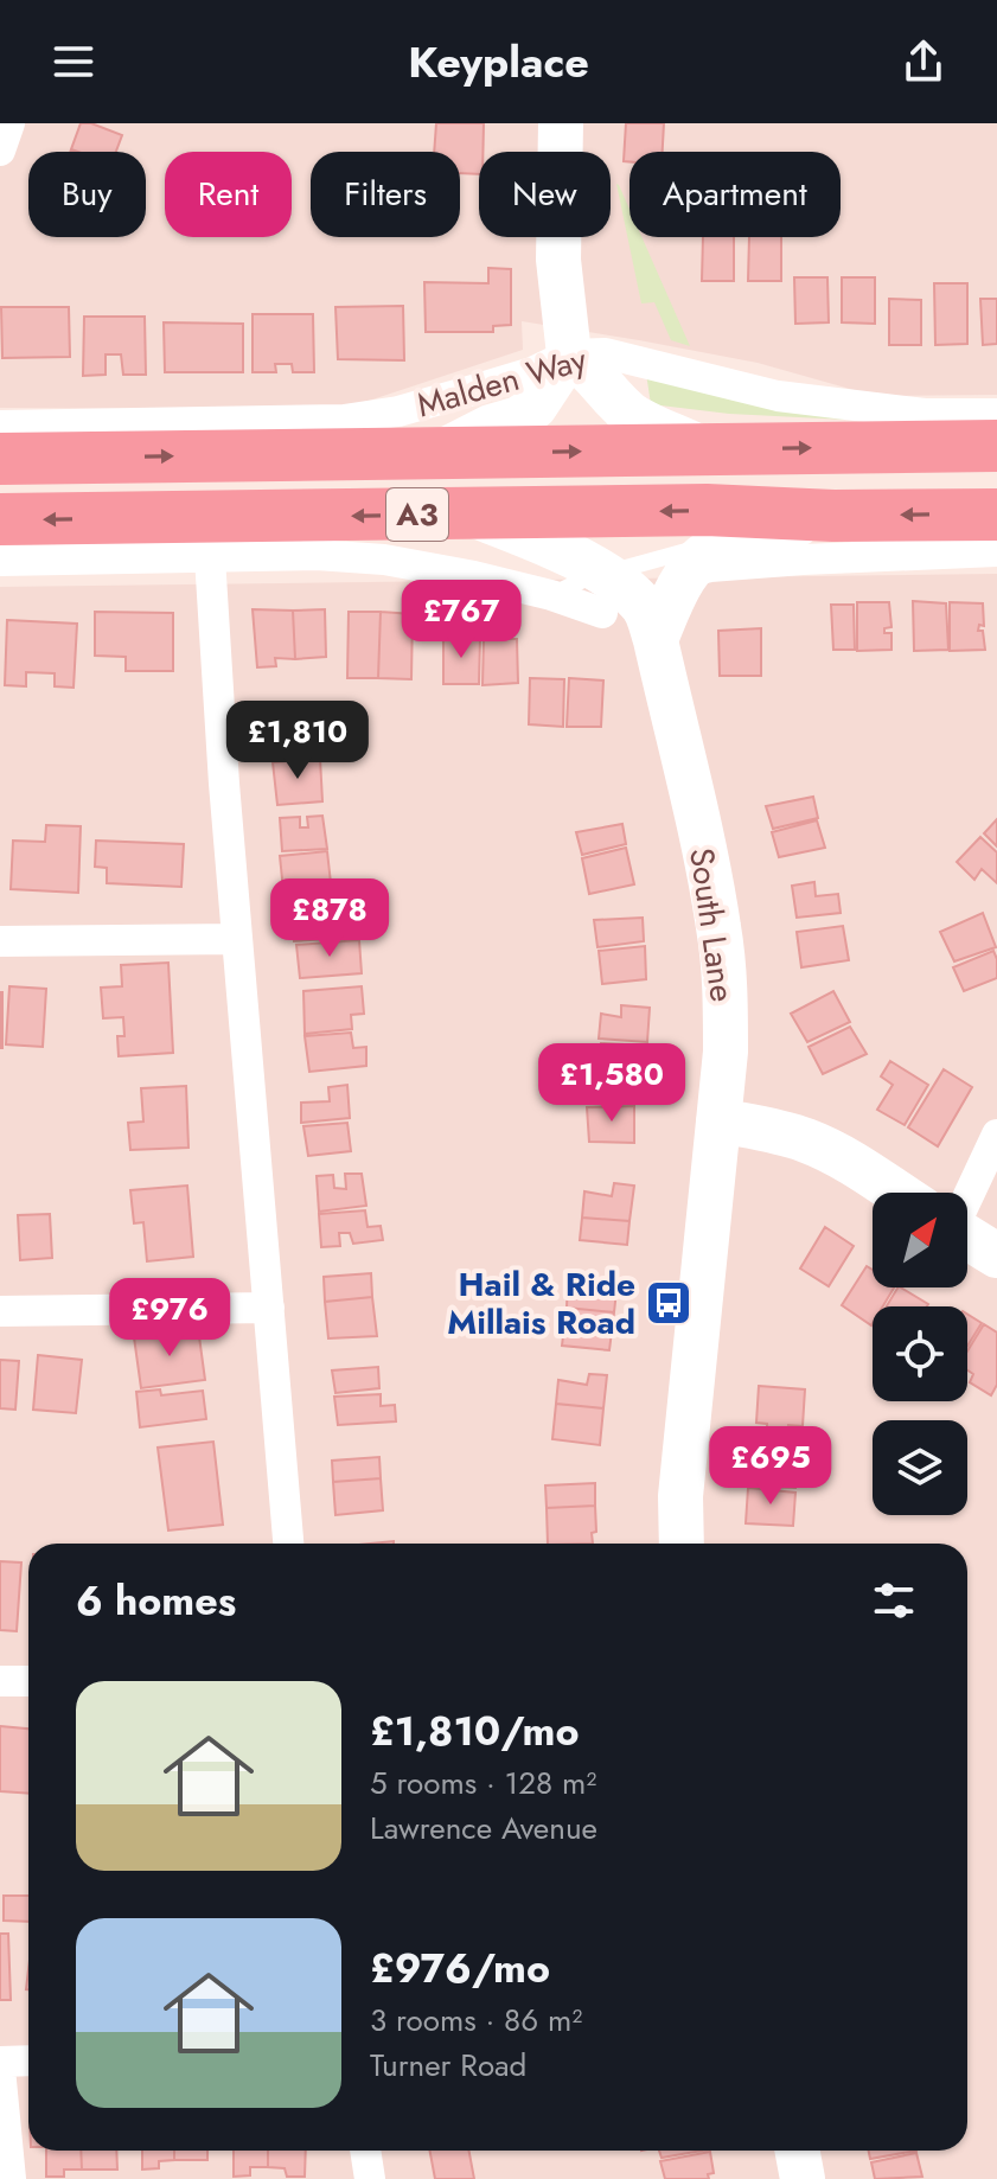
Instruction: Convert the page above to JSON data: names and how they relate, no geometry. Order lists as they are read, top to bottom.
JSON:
{
  "streets": {
    "highway": ["Malden Way", "A3"],
    "street": ["South Lane"]
  },
  "crossings": [
    ["A3", "South Lane"]
  ],
  "places": {
    "bus stop": ["Hail & Ride Millais Road"]
  },
  "north": "top right",
  "page": {
    "header": "Keyplace",
    "chip": [
      "Buy",
      "Rent",
      "Filters",
      "New",
      "Apartment"
    ],
    "price": [
      "£767",
      "£1,810",
      "£878",
      "£1,580",
      "£976",
      "£695"
    ],
    "heading": "6 homes",
    "list": [
      {
        "name": "£1,810/mo",
        "note": "5 rooms · 128 m² · Lawrence Avenue"
      },
      {
        "name": "£976/mo",
        "note": "3 rooms · 86 m² · Turner Road"
      }
    ]
  }
}
